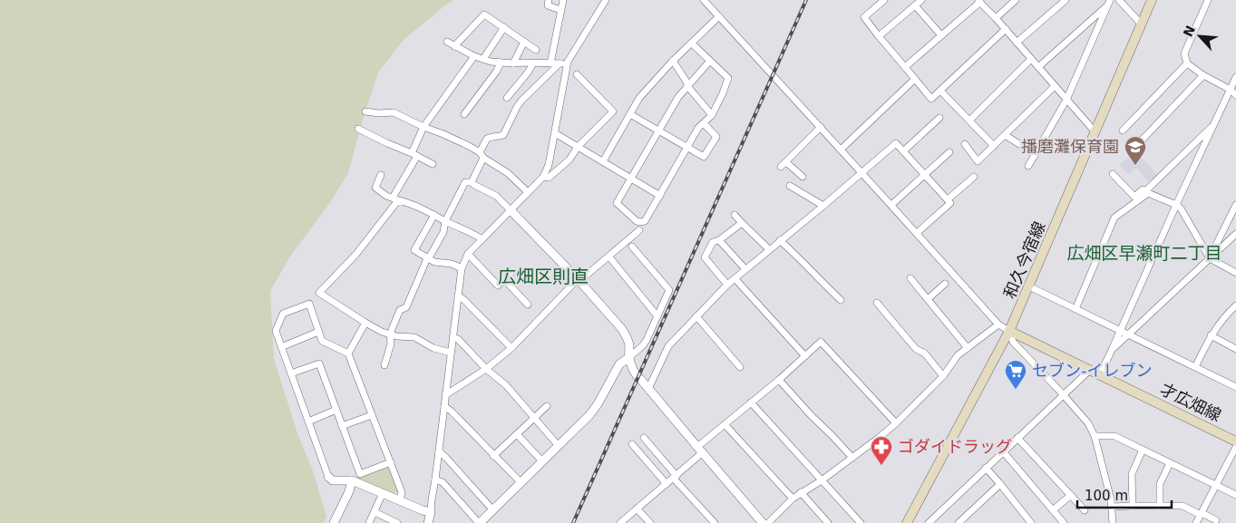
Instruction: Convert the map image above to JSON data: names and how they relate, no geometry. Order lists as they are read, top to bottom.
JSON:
{
  "streets": {
    "main road": ["和久今宿線", "才広畑線"]
  },
  "crossings": [
    ["和久今宿線", "才広畑線"]
  ],
  "districts": ["広畑区早瀬町二丁目", "広畑区則直"],
  "places": {
    "school or university": ["播磨灘保育園"],
    "supermarket": ["セブン-イレブン"],
    "pharmacy": ["ゴダイドラッグ"]
  },
  "scale_bar": "100 m",
  "north": "top left"
}
